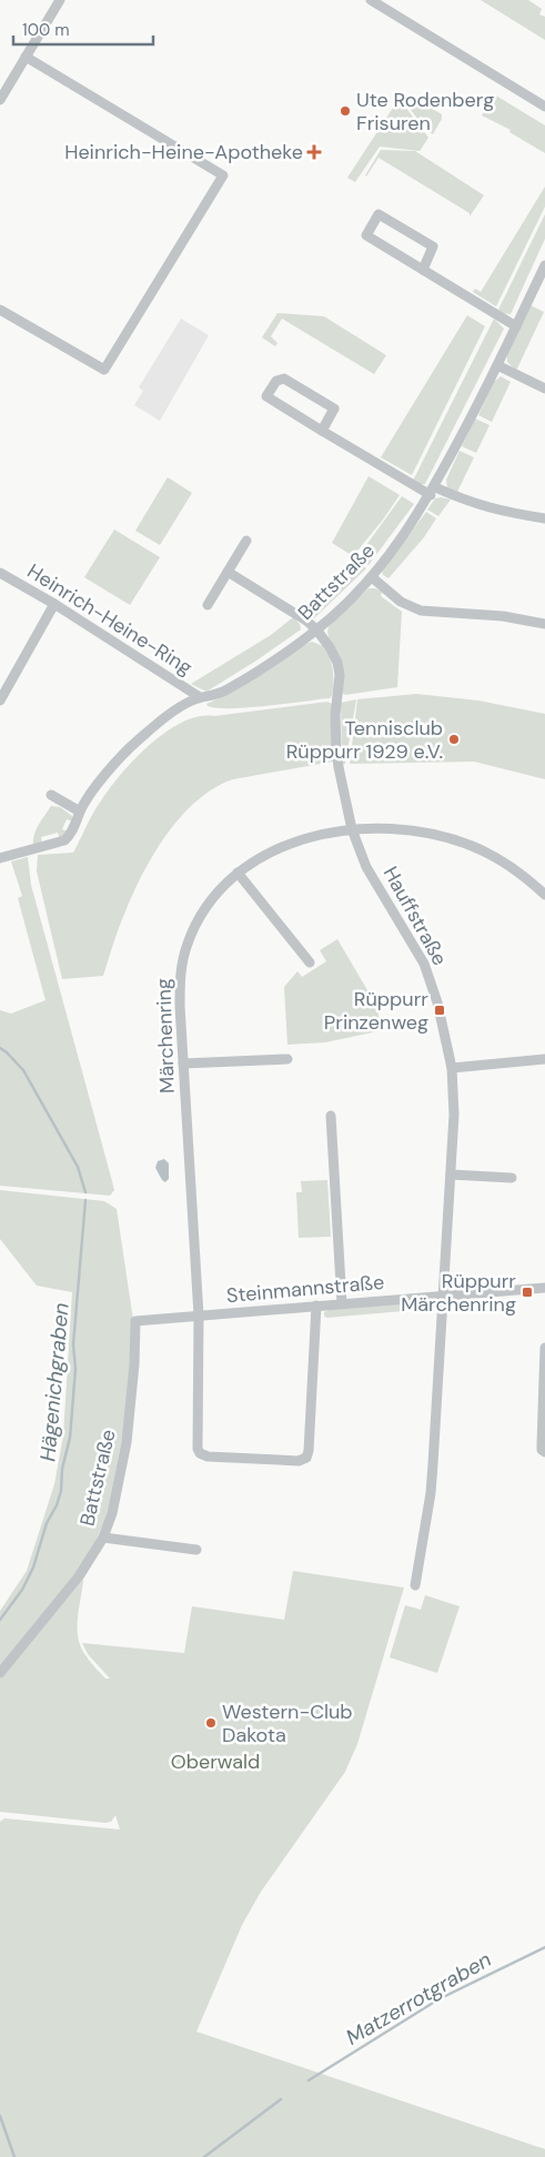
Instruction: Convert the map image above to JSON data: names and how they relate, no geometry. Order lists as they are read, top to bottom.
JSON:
{
  "streets": {
    "street": [
      "Battstraße",
      "Heinrich-Heine-Ring",
      "Hauffstraße",
      "Märchenring",
      "Steinmannstraße"
    ]
  },
  "crossings": [
    ["Battstraße", "Heinrich-Heine-Ring"],
    ["Battstraße", "Hauffstraße"],
    ["Battstraße", "Steinmannstraße"],
    ["Hauffstraße", "Märchenring"],
    ["Hauffstraße", "Steinmannstraße"],
    ["Märchenring", "Steinmannstraße"]
  ],
  "water": ["Hägenichgraben", "Matzerrotgraben"],
  "parks": ["Oberwald"],
  "places": {
    "other": ["Ute Rodenberg Frisuren", "Tennisclub Rüppurr 1929 e.V.", "Western-Club Dakota"],
    "health": ["Heinrich-Heine-Apotheke"],
    "transit": ["Rüppurr Prinzenweg", "Rüppurr Märchenring"]
  },
  "scale_bar": "100 m"
}
